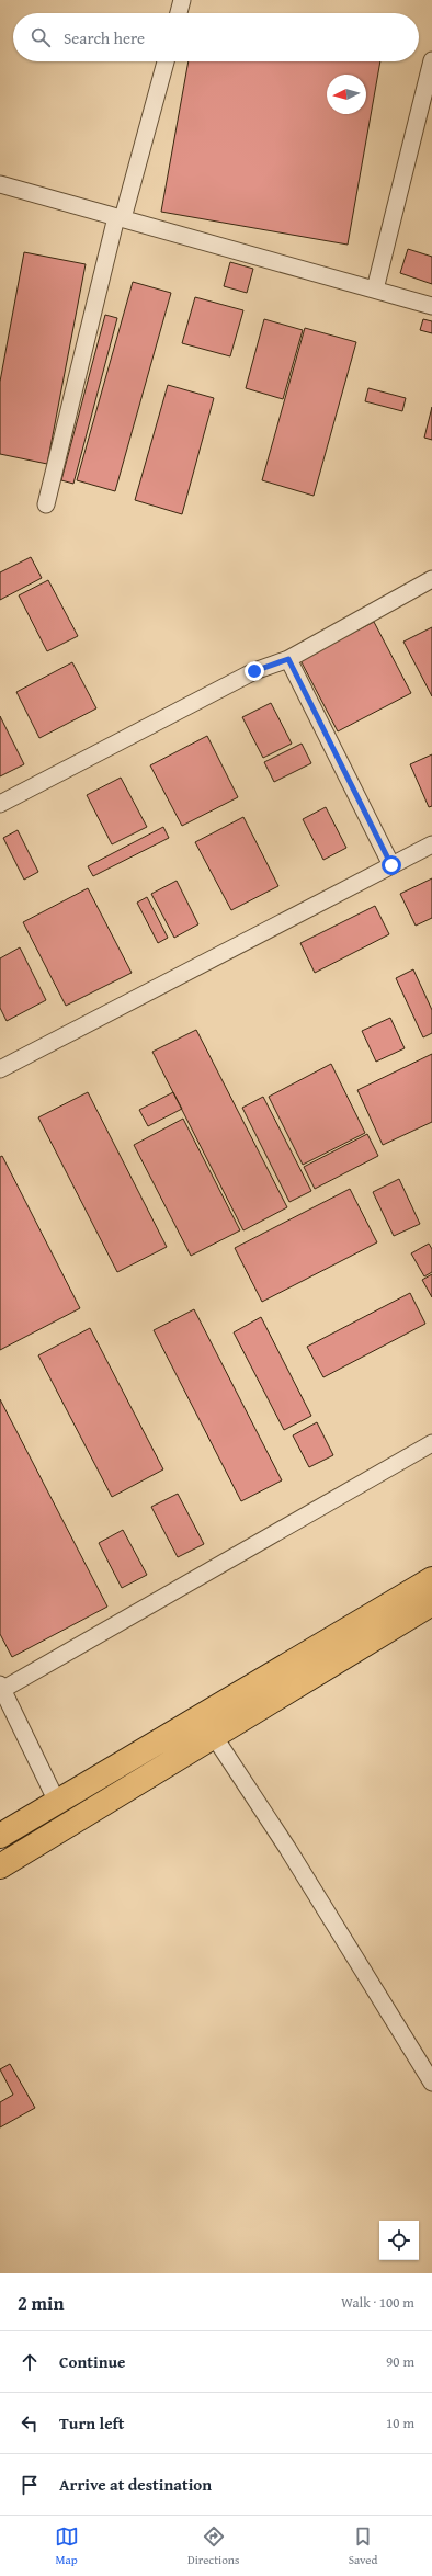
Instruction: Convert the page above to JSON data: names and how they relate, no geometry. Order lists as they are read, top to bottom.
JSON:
{
  "north": "left",
  "page": {
    "search": "Search here",
    "heading": ["2 min", "Walk · 100 m"],
    "list": [
      ["Continue", "90 m"],
      ["Turn left", "10 m"],
      "Arrive at destination"
    ],
    "nav": ["Map", "Directions", "Saved"]
  }
}
